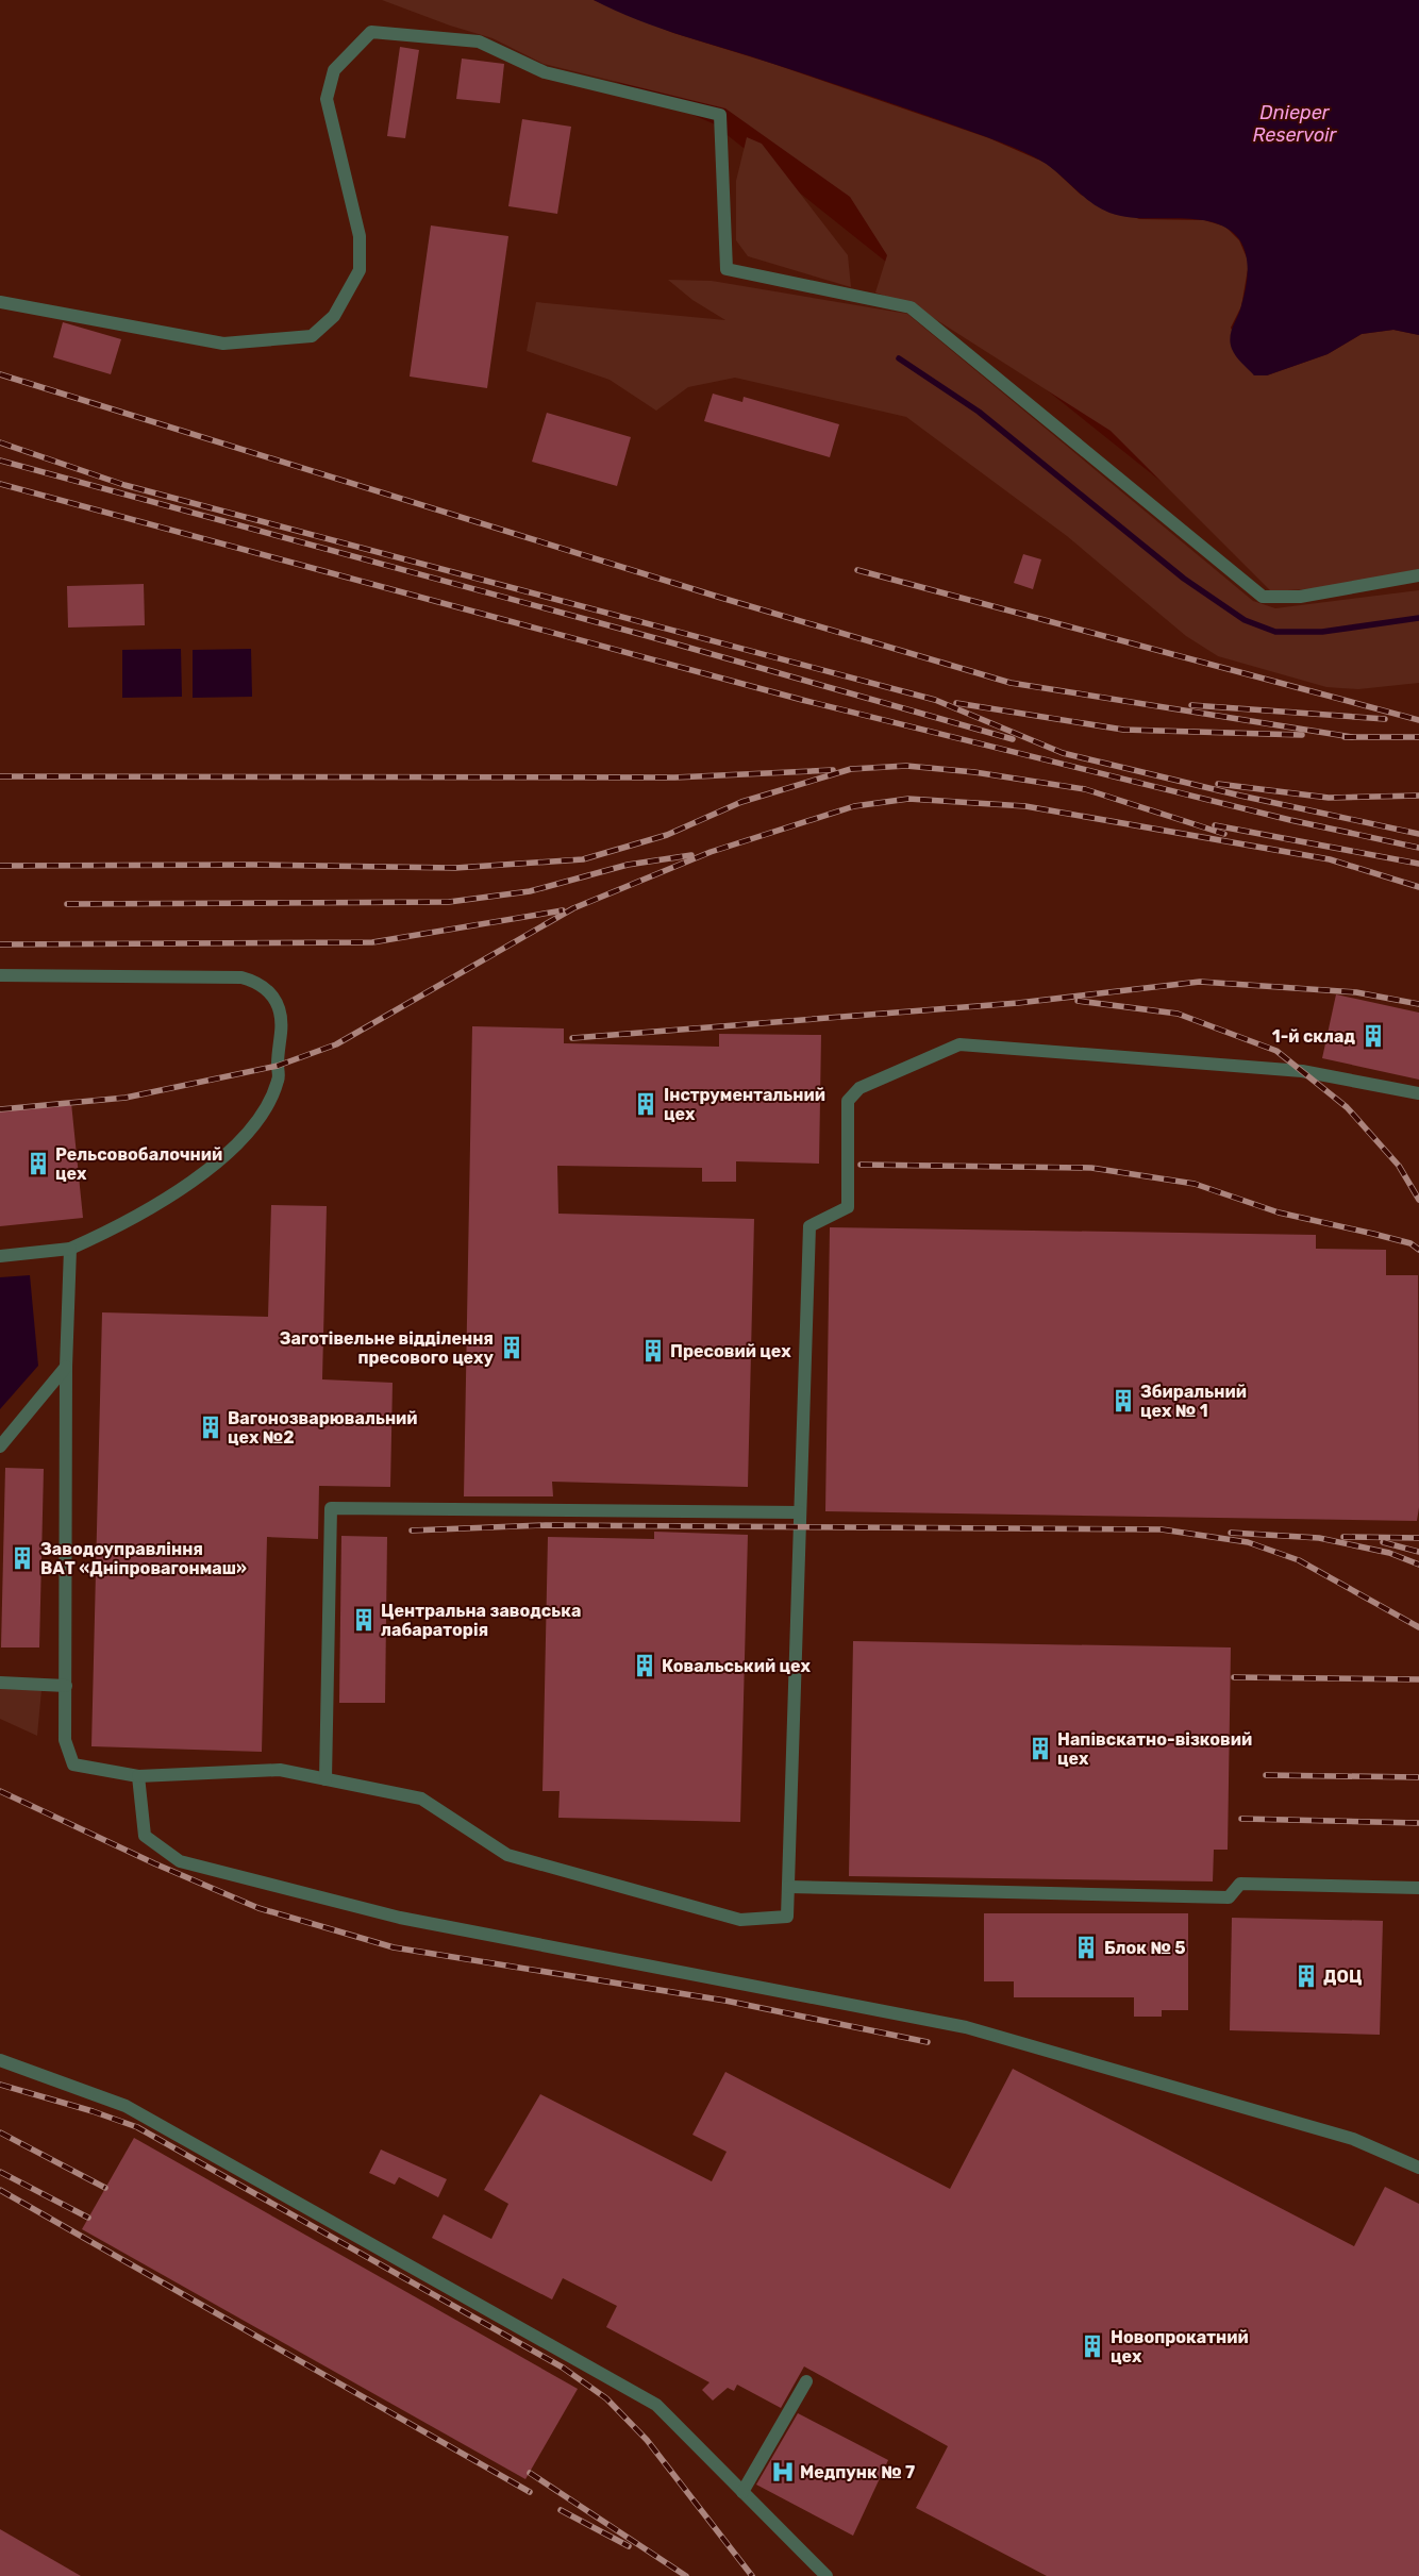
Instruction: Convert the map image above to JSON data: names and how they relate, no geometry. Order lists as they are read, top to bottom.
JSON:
{
  "water": ["Dnieper Reservoir"],
  "places": {
    "building": [
      "1-й склад",
      "Інструментальний цех",
      "Рельсовобалочний цех",
      "Заготівельне відділення пресового цеху",
      "Пресовий цех",
      "Збиральний цех № 1",
      "Вагонозварювальний цех №2",
      "Заводоуправління ВАТ «Дніпровагонмаш»",
      "Центральна заводська лабараторія",
      "Ковальський цех",
      "Напівскатно-візковий цех",
      "Блок № 5",
      "ДОЦ",
      "Новопрокатний цех"
    ],
    "hospital": ["Медпунк № 7"]
  }
}
